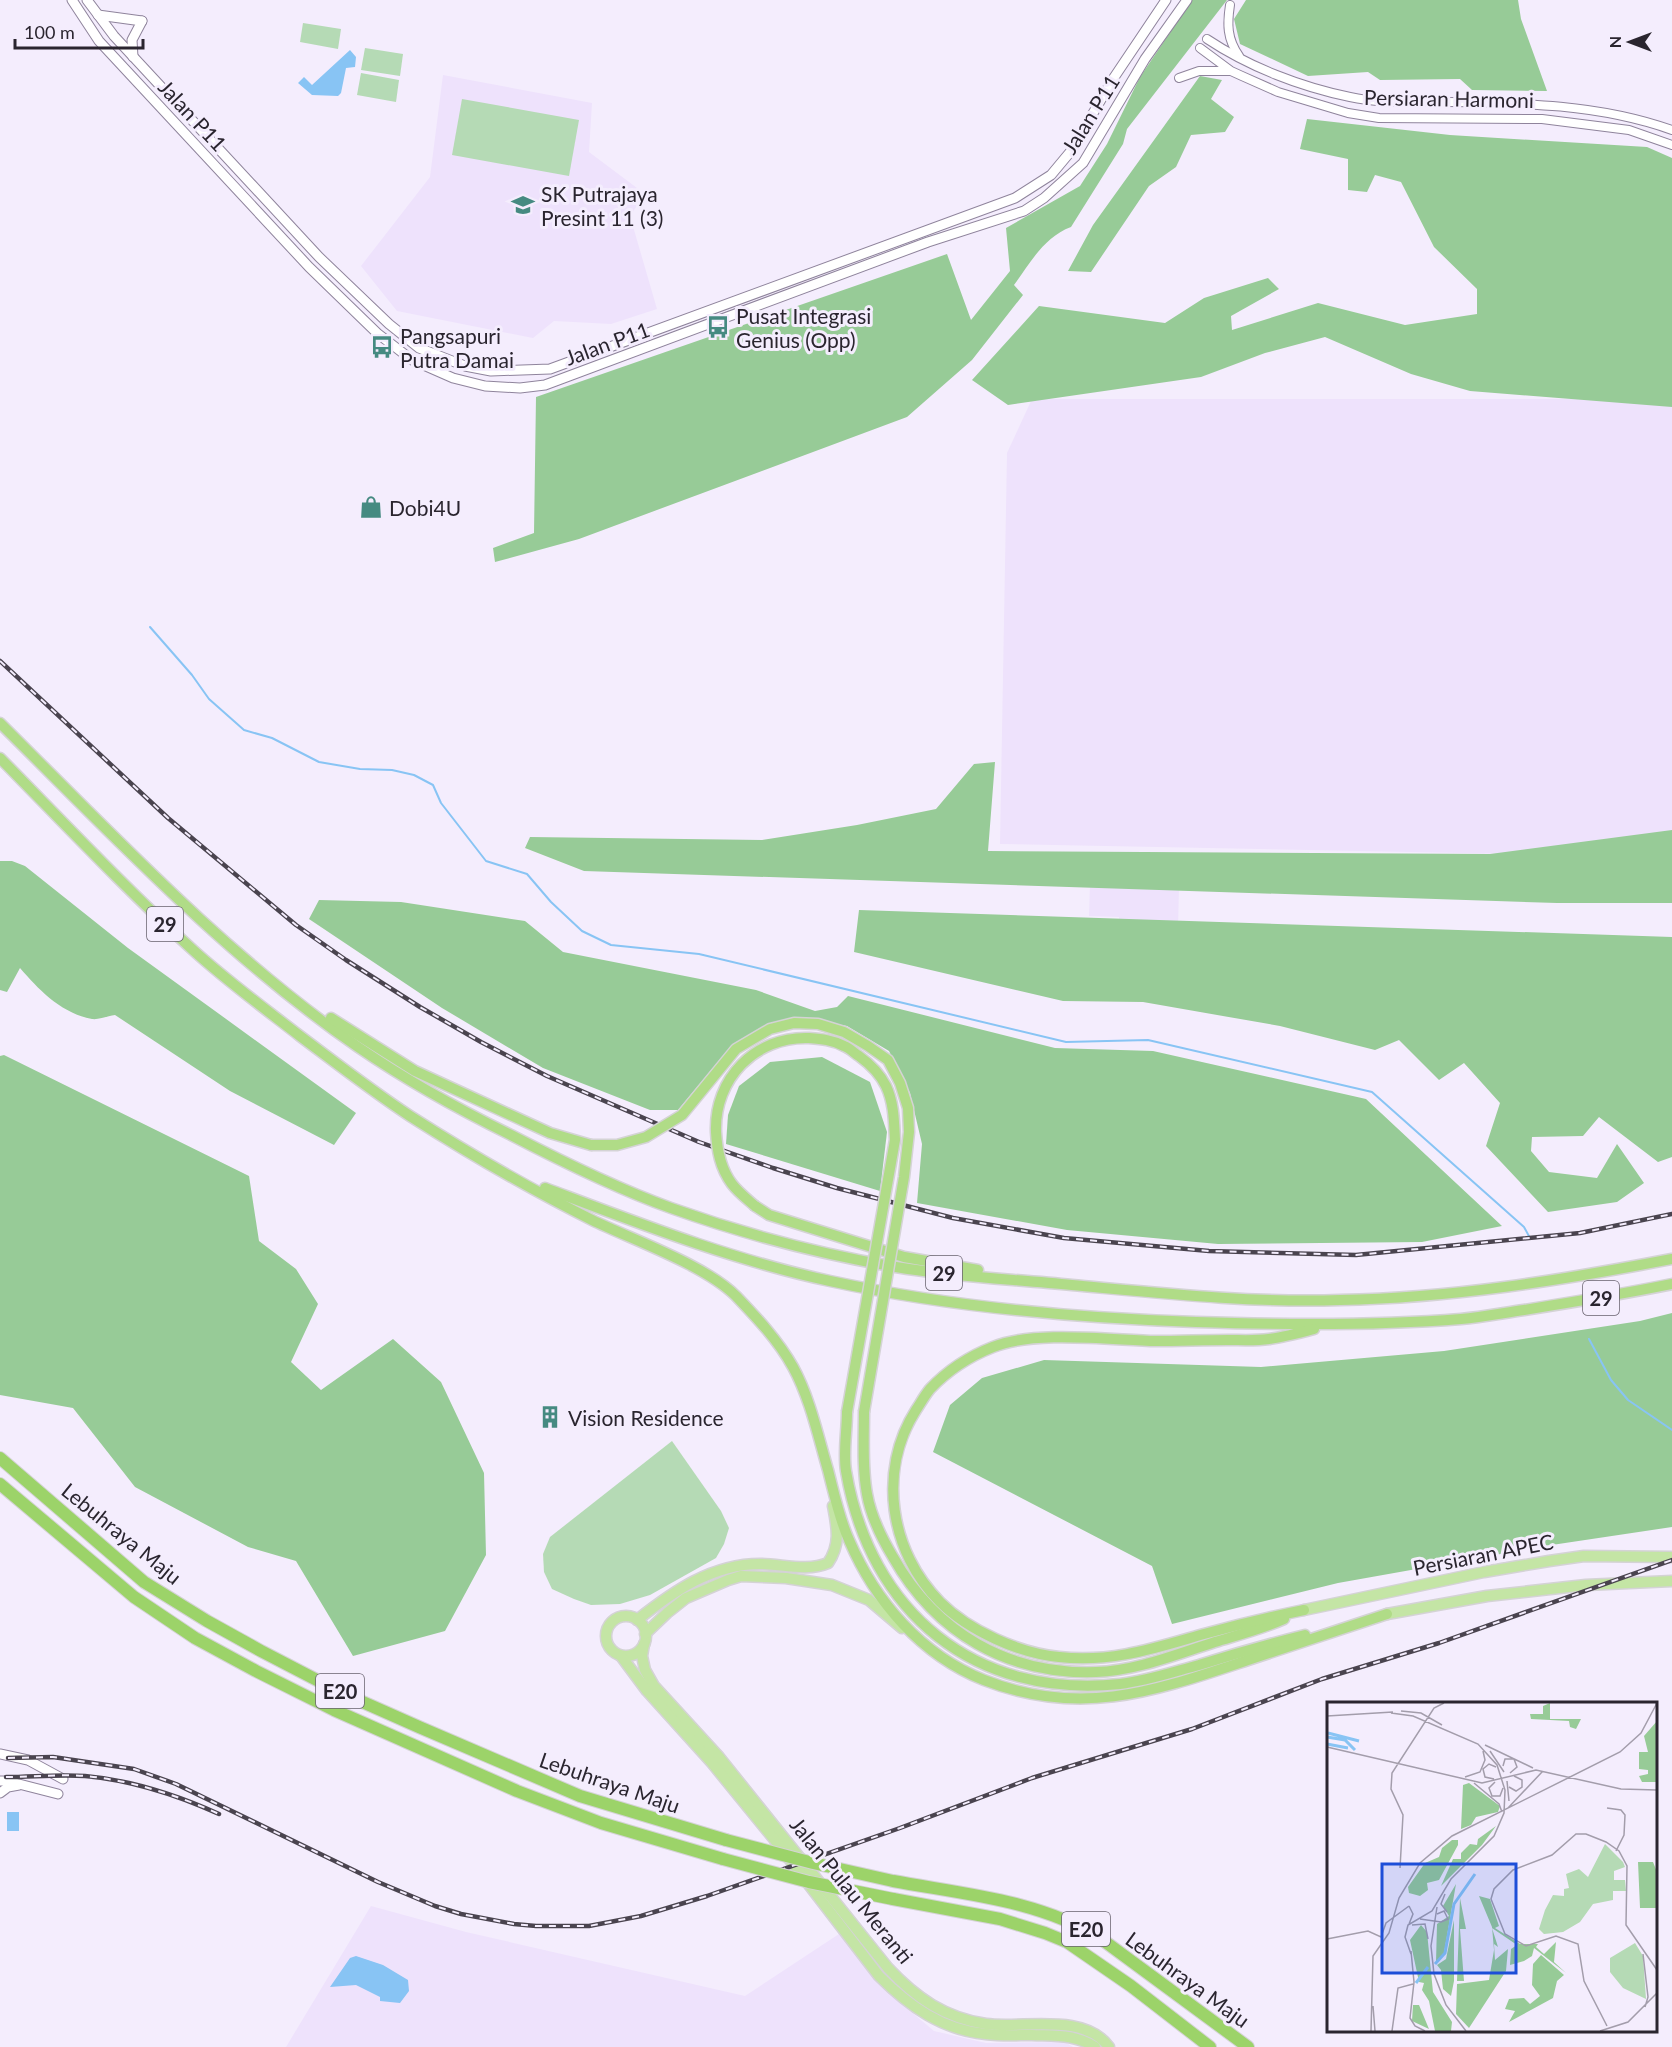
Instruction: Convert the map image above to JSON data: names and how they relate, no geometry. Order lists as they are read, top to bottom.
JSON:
{
  "streets": {
    "highway": ["29", "Lebuhraya Maju", "E20"],
    "main road": ["Jalan P11", "Persiaran APEC", "Jalan Pulau Meranti"],
    "street": ["Persiaran Harmoni"]
  },
  "places": {
    "school or university": ["SK Putrajaya Presint 11 (3)"],
    "bus stop": ["Pusat Integrasi Genius (Opp)", "Pangsapuri Putra Damai"],
    "shop": ["Dobi4U"],
    "building": ["Vision Residence"]
  },
  "scale_bar": "100 m",
  "north": "left"
}
